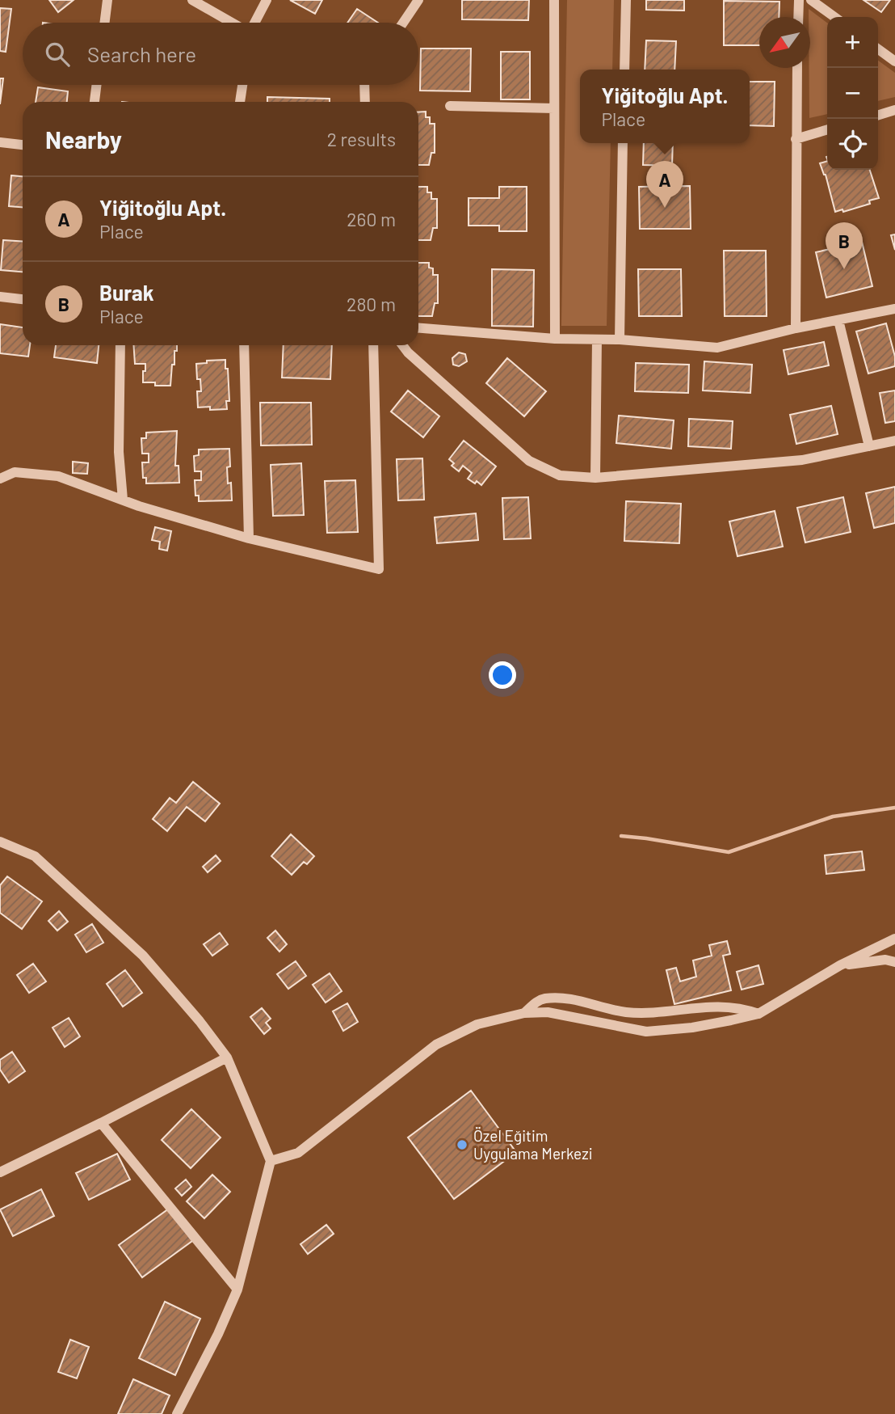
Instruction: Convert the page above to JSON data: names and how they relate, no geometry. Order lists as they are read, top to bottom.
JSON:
{
  "places": ["Özel Eğitim Uygulama Merkezi"],
  "north": "bottom left",
  "page": {
    "map_buttons": ["+", "−"],
    "search": "Search here",
    "popup": ["Yiğitoğlu Apt.", "Place"],
    "heading": ["Nearby", "2 results"],
    "pins": ["A", "B"],
    "list": [
      {
        "mark": "A",
        "name": "Yiğitoğlu Apt.",
        "note": "Place",
        "value": "260 m"
      },
      {
        "mark": "B",
        "name": "Burak",
        "note": "Place",
        "value": "280 m"
      }
    ]
  }
}
